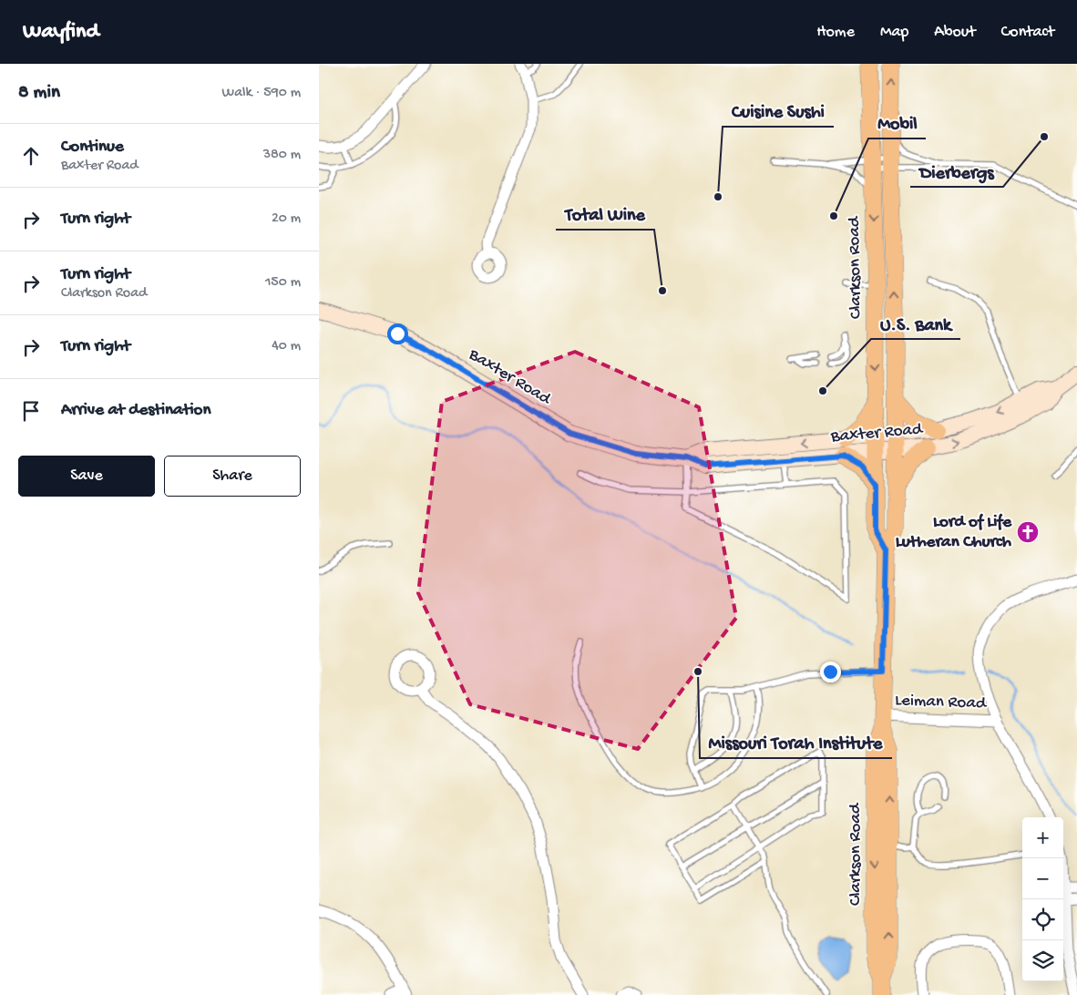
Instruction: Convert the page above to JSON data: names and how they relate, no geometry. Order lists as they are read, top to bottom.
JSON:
{
  "streets": {
    "main road": ["Clarkson Road", "Baxter Road"],
    "street": ["Leiman Road"]
  },
  "crossings": [
    ["Clarkson Road", "Baxter Road"],
    ["Clarkson Road", "Leiman Road"]
  ],
  "places": {
    "other": [
      "Dierbergs",
      "Cuisine Sushi",
      "Mobil",
      "Total Wine",
      "U.S. Bank",
      "Missouri Torah Institute"
    ],
    "church": ["Lord of Life Lutheran Church"]
  },
  "page": {
    "header": "Wayfind",
    "nav": [
      "Home",
      "Map",
      "About",
      "Contact"
    ],
    "heading": ["8 min", "Walk · 590 m"],
    "list": [
      ["Continue", "Baxter Road", "380 m"],
      ["Turn right", "20 m"],
      ["Turn right", "Clarkson Road", "150 m"],
      ["Turn right", "40 m"],
      "Arrive at destination"
    ],
    "buttons": ["Save", "Share"],
    "map_buttons": ["+", "−"]
  }
}
